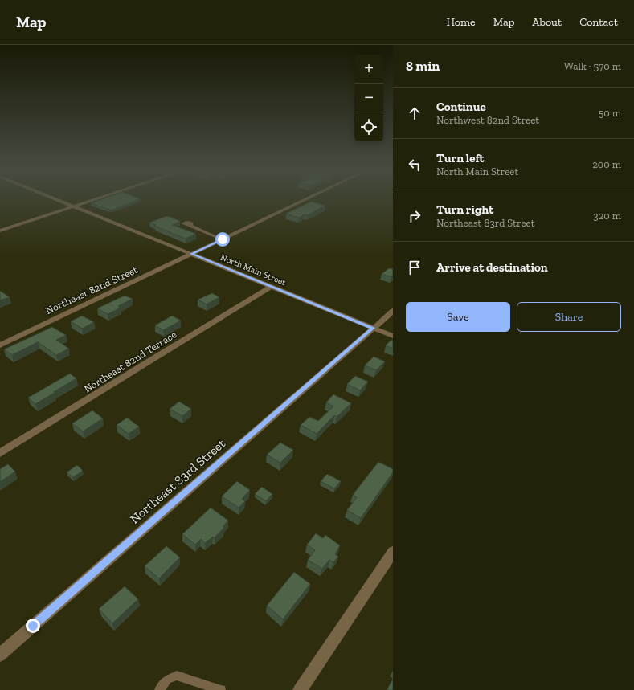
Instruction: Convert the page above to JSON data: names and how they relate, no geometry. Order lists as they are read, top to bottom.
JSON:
{
  "streets": {
    "street": [
      "North Main Street",
      "Northeast 82nd Street",
      "Northeast 82nd Terrace",
      "Northeast 83rd Street"
    ]
  },
  "crossings": [
    ["North Main Street", "Northeast 82nd Street"],
    ["North Main Street", "Northeast 82nd Terrace"],
    ["North Main Street", "Northeast 83rd Street"]
  ],
  "page": {
    "header": "Map",
    "nav": [
      "Home",
      "Map",
      "About",
      "Contact"
    ],
    "heading": ["8 min", "Walk · 570 m"],
    "map_buttons": ["+", "−"],
    "list": [
      ["Continue", "Northwest 82nd Street", "50 m"],
      ["Turn left", "North Main Street", "200 m"],
      ["Turn right", "Northeast 83rd Street", "320 m"],
      "Arrive at destination"
    ],
    "buttons": ["Save", "Share"]
  }
}
